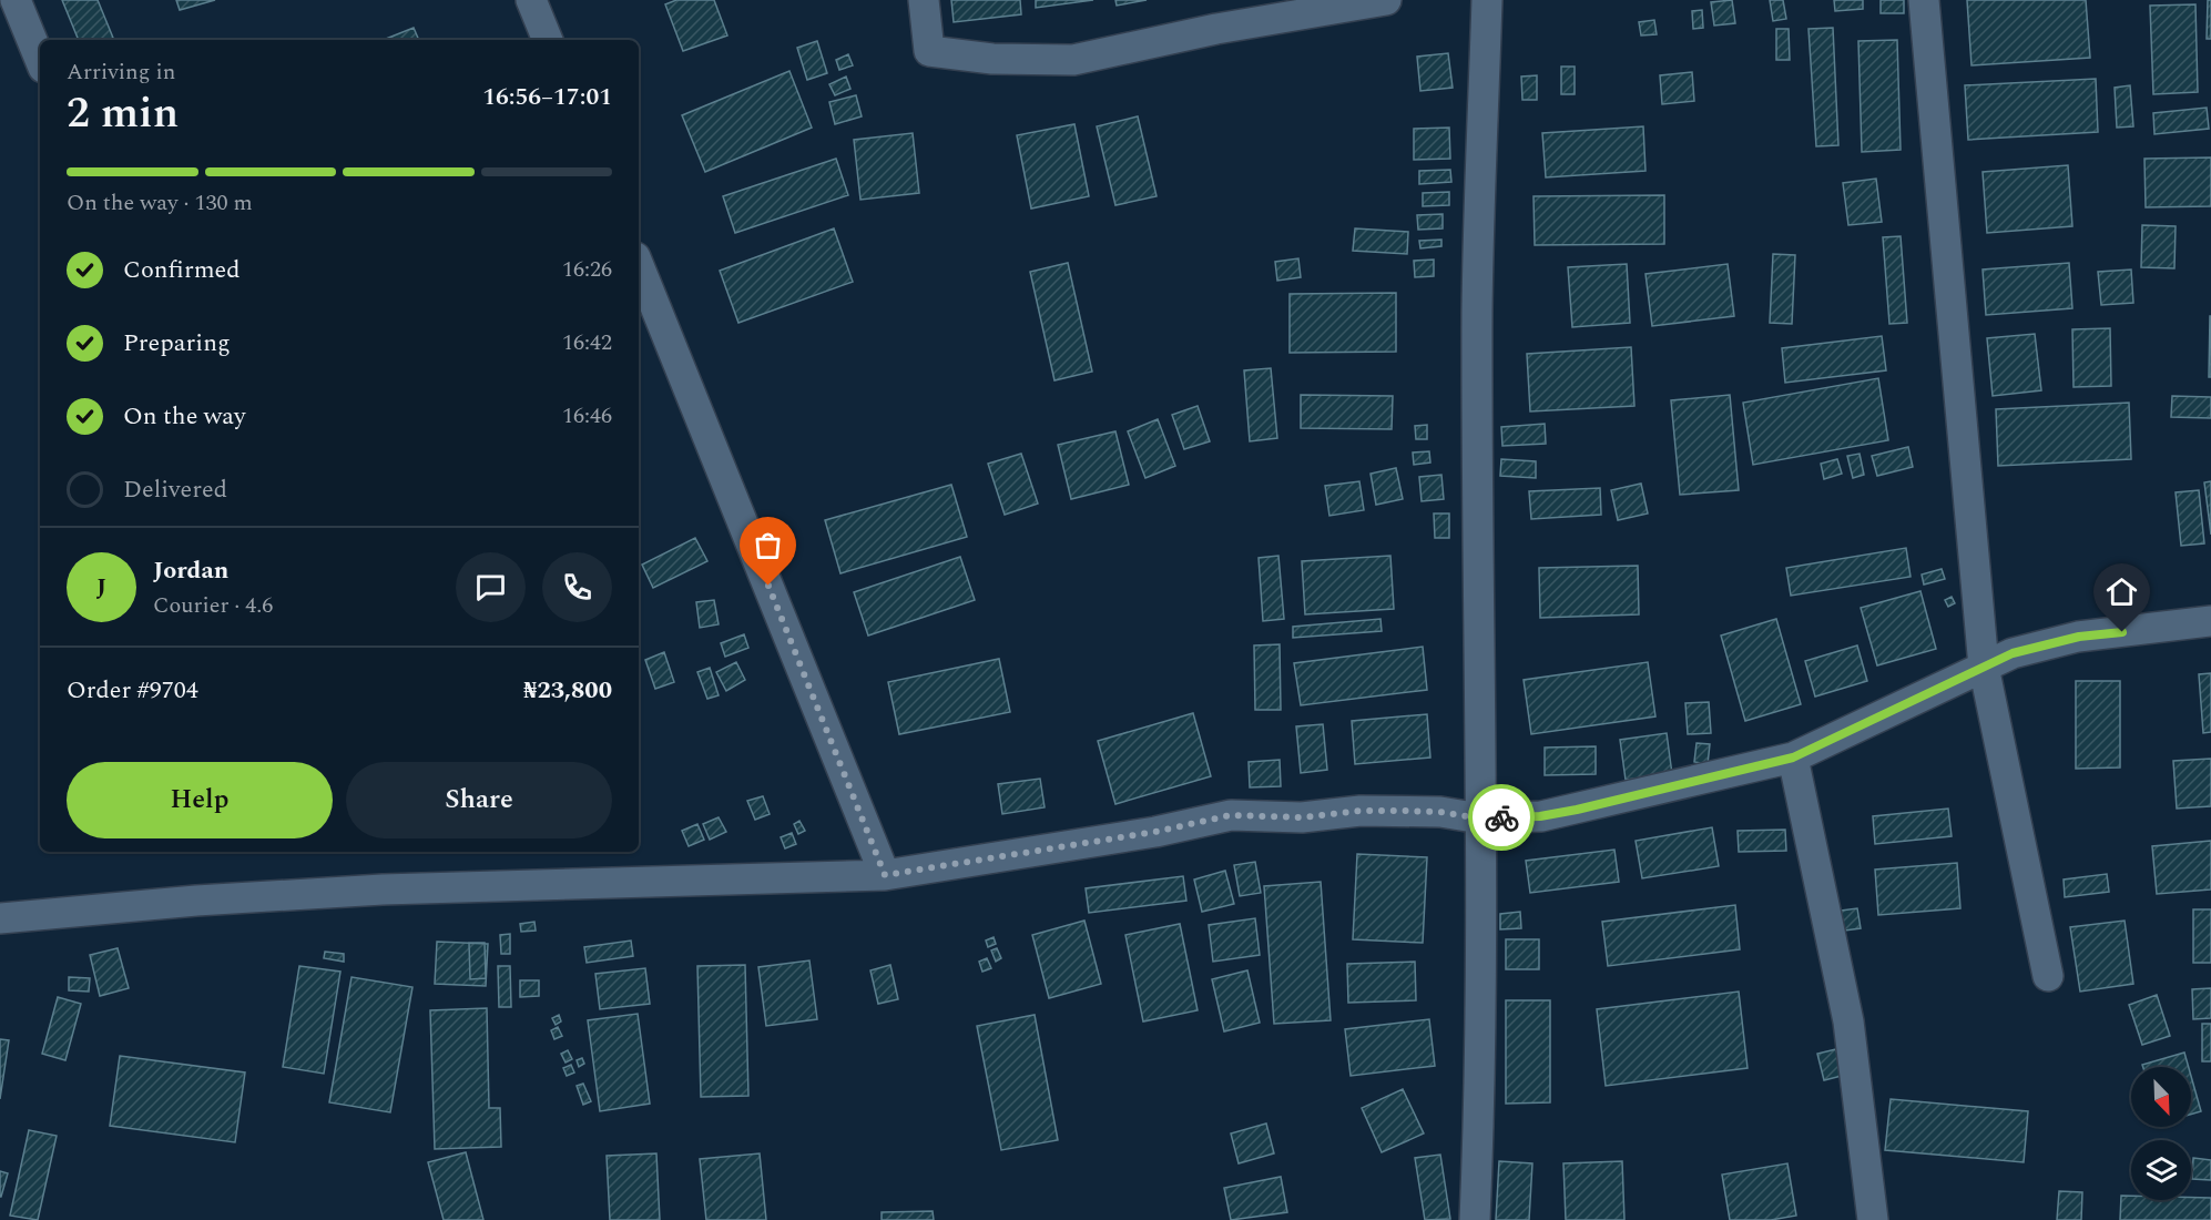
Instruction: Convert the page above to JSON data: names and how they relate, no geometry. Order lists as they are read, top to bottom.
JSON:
{
  "north": "bottom right",
  "page": {
    "heading": ["2 min", "Arriving in", "16:56–17:01"],
    "panel": [
      "Jordan",
      "Courier · 4.6",
      "Order #9704",
      "₦23,800"
    ],
    "bar": "On the way · 130 m",
    "list": [
      ["Confirmed", "16:26"],
      ["Preparing", "16:42"],
      ["On the way", "16:46"],
      "Delivered"
    ],
    "round": "J",
    "buttons": ["Help", "Share"]
  }
}
